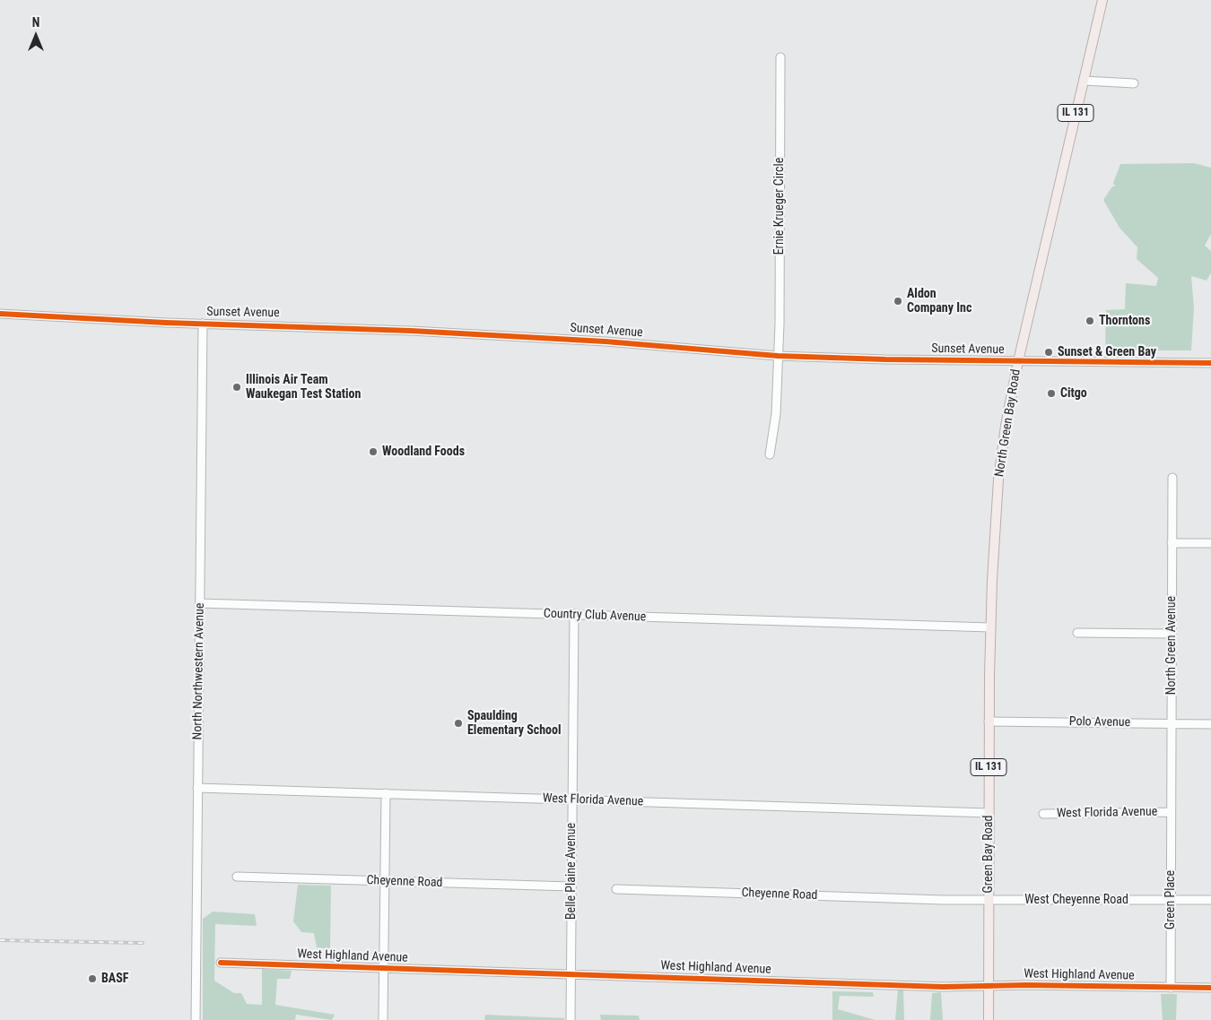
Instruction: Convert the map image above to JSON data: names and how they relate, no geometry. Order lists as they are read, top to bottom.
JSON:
{
  "streets": {
    "main road": ["IL 131", "North Green Bay Road", "Green Bay Road"],
    "street": [
      "Ernie Krueger Circle",
      "Sunset Avenue",
      "Country Club Avenue",
      "North Green Avenue",
      "North Northwestern Avenue",
      "Polo Avenue",
      "West Florida Avenue",
      "Belle Plaine Avenue",
      "Cheyenne Road",
      "West Cheyenne Road",
      "Green Place",
      "West Highland Avenue"
    ]
  },
  "crossings": [
    ["IL 131", "Green Bay Road"],
    ["IL 131", "West Highland Avenue"],
    ["Ernie Krueger Circle", "Sunset Avenue"],
    ["Sunset Avenue", "North Green Bay Road"],
    ["Sunset Avenue", "North Northwestern Avenue"],
    ["North Green Bay Road", "Country Club Avenue"],
    ["North Green Bay Road", "Polo Avenue"],
    ["North Green Bay Road", "Green Bay Road"],
    ["Country Club Avenue", "North Northwestern Avenue"],
    ["Country Club Avenue", "Belle Plaine Avenue"],
    ["North Green Avenue", "Polo Avenue"],
    ["North Green Avenue", "West Florida Avenue"],
    ["North Green Avenue", "Green Place"],
    ["North Northwestern Avenue", "West Florida Avenue"],
    ["Polo Avenue", "Green Bay Road"],
    ["West Florida Avenue", "Green Bay Road"],
    ["West Florida Avenue", "Belle Plaine Avenue"],
    ["West Florida Avenue", "Green Place"],
    ["Green Bay Road", "West Cheyenne Road"],
    ["Green Bay Road", "West Highland Avenue"],
    ["Belle Plaine Avenue", "Cheyenne Road"],
    ["Belle Plaine Avenue", "West Highland Avenue"],
    ["Cheyenne Road", "West Cheyenne Road"],
    ["West Cheyenne Road", "Green Place"],
    ["Green Place", "West Highland Avenue"]
  ],
  "places": [
    "Aldon Company Inc",
    "Thorntons",
    "Sunset & Green Bay",
    "Illinois Air Team Waukegan Test Station",
    "Citgo",
    "Woodland Foods",
    "Spaulding Elementary School",
    "BASF"
  ],
  "north": "top"
}
